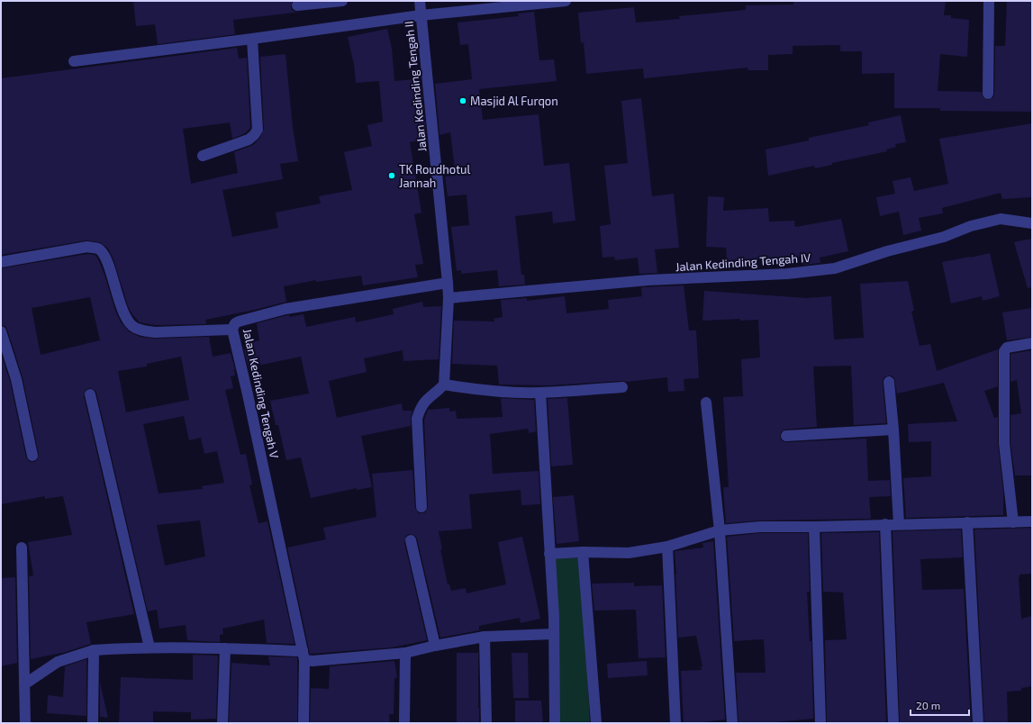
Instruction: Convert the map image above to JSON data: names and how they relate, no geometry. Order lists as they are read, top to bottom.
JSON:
{
  "streets": {
    "street": ["Jalan Kedinding Tengah II", "Jalan Kedinding Tengah IV", "Jalan Kedinding Tengah V"]
  },
  "crossings": [
    ["Jalan Kedinding Tengah II", "Jalan Kedinding Tengah IV"],
    ["Jalan Kedinding Tengah II", "Jalan Kedinding Tengah V"]
  ],
  "places": ["Masjid Al Furqon", "TK Roudhotul Jannah"],
  "scale_bar": "20 m"
}
